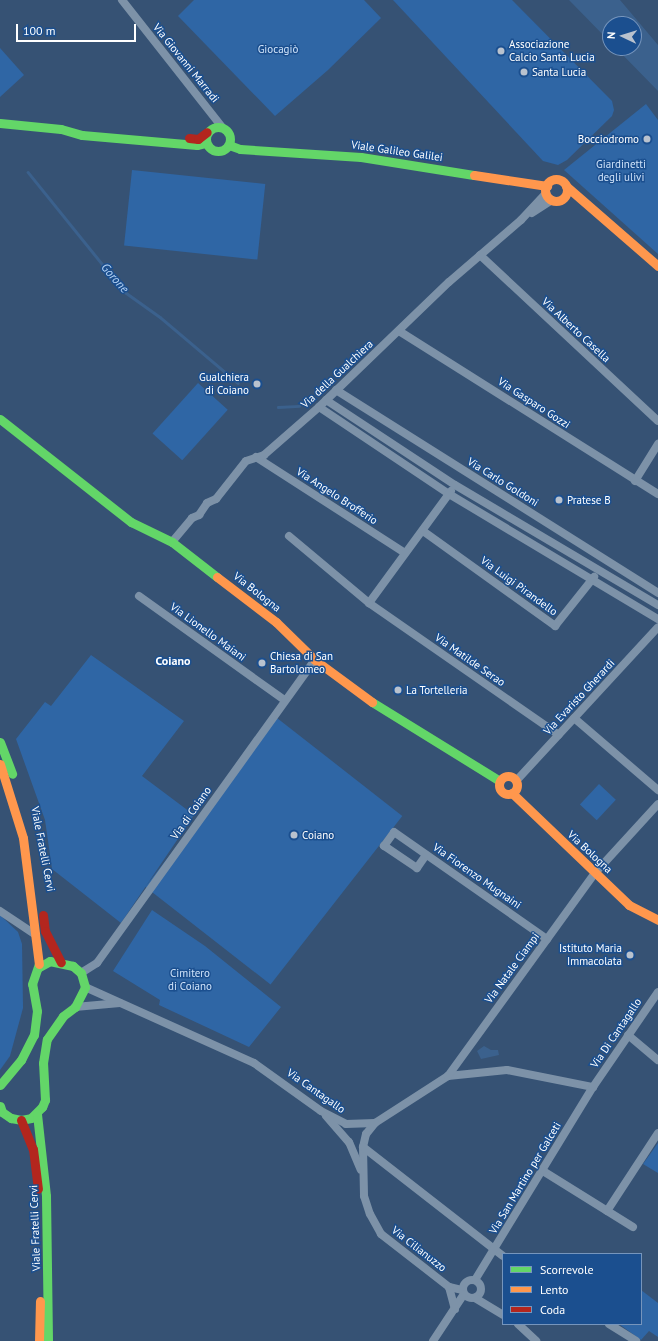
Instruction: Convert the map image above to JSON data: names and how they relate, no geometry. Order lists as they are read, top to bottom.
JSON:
{
  "streets": {
    "main road": ["Viale Galileo Galilei", "Via Bologna", "Viale Fratelli Cervi"],
    "street": [
      "Via Giovanni Marradi",
      "Via Alberto Casella",
      "Via della Gualchiera",
      "Via Gasparo Gozzi",
      "Via Carlo Goldoni",
      "Via Angelo Brofferio",
      "Via Luigi Pirandello",
      "Via Lionello Maiani",
      "Via Matilde Serao",
      "Via Evaristo Gherardi",
      "Via di Coiano",
      "Via Fiorenzo Mugnaini",
      "Via Natale Ciampi",
      "Via Di Cantagallo",
      "Via Cantagallo",
      "Via San Martino per Galceti",
      "Via Cilianuzzo"
    ]
  },
  "crossings": [
    ["Via Giovanni Marradi", "Viale Galileo Galilei"],
    ["Viale Galileo Galilei", "Via della Gualchiera"],
    ["Via Alberto Casella", "Via della Gualchiera"],
    ["Via della Gualchiera", "Via Gasparo Gozzi"],
    ["Via della Gualchiera", "Via Carlo Goldoni"],
    ["Via della Gualchiera", "Via Angelo Brofferio"],
    ["Via della Gualchiera", "Via Bologna"],
    ["Via Bologna", "Via Evaristo Gherardi"],
    ["Via Bologna", "Via di Coiano"],
    ["Via Bologna", "Via Natale Ciampi"],
    ["Via Lionello Maiani", "Via di Coiano"],
    ["Via Matilde Serao", "Via Evaristo Gherardi"],
    ["Viale Fratelli Cervi", "Via Cantagallo"],
    ["Via Fiorenzo Mugnaini", "Via Natale Ciampi"],
    ["Via Di Cantagallo", "Via San Martino per Galceti"],
    ["Via Cantagallo", "Via Cilianuzzo"]
  ],
  "districts": ["Coiano"],
  "water": ["Gorone"],
  "parks": ["Giocagiò", "Giardinetti degli ulivi", "Cimitero di Coiano"],
  "places": [
    "Associazione Calcio Santa Lucia",
    "Santa Lucia",
    "Bocciodromo",
    "Gualchiera di Coiano",
    "Pratese B",
    "Chiesa di San Bartolomeo",
    "La Tortelleria",
    "Coiano",
    "Istituto Maria Immacolata"
  ],
  "legend": ["Scorrevole", "Lento", "Coda"],
  "scale_bar": "100 m",
  "north": "left"
}
